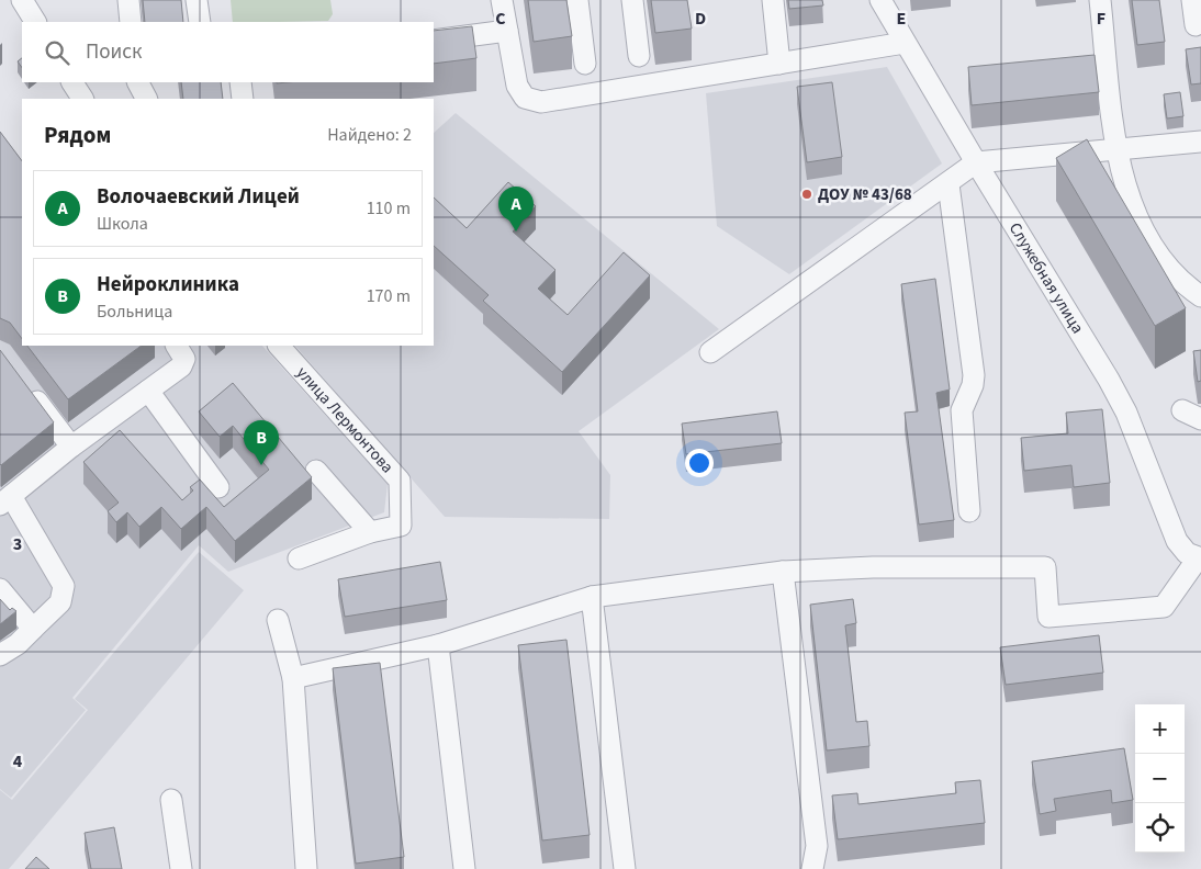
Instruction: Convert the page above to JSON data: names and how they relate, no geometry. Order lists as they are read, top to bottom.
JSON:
{
  "streets": {
    "street": ["Служебная улица", "улица Лермонтова"]
  },
  "places": ["ДОУ № 43/68"],
  "page": {
    "search": "Поиск",
    "heading": ["Рядом", "Найдено: 2"],
    "list": [
      {
        "mark": "A",
        "name": "Волочаевский Лицей",
        "note": "Школа",
        "value": "110 m"
      },
      {
        "mark": "B",
        "name": "Нейроклиника",
        "note": "Больница",
        "value": "170 m"
      }
    ],
    "pins": ["A", "B"],
    "map_buttons": ["+", "−"]
  },
  "grid": {
    "columns": [
      "C",
      "D",
      "E",
      "F"
    ],
    "rows": ["3", "4"]
  }
}
